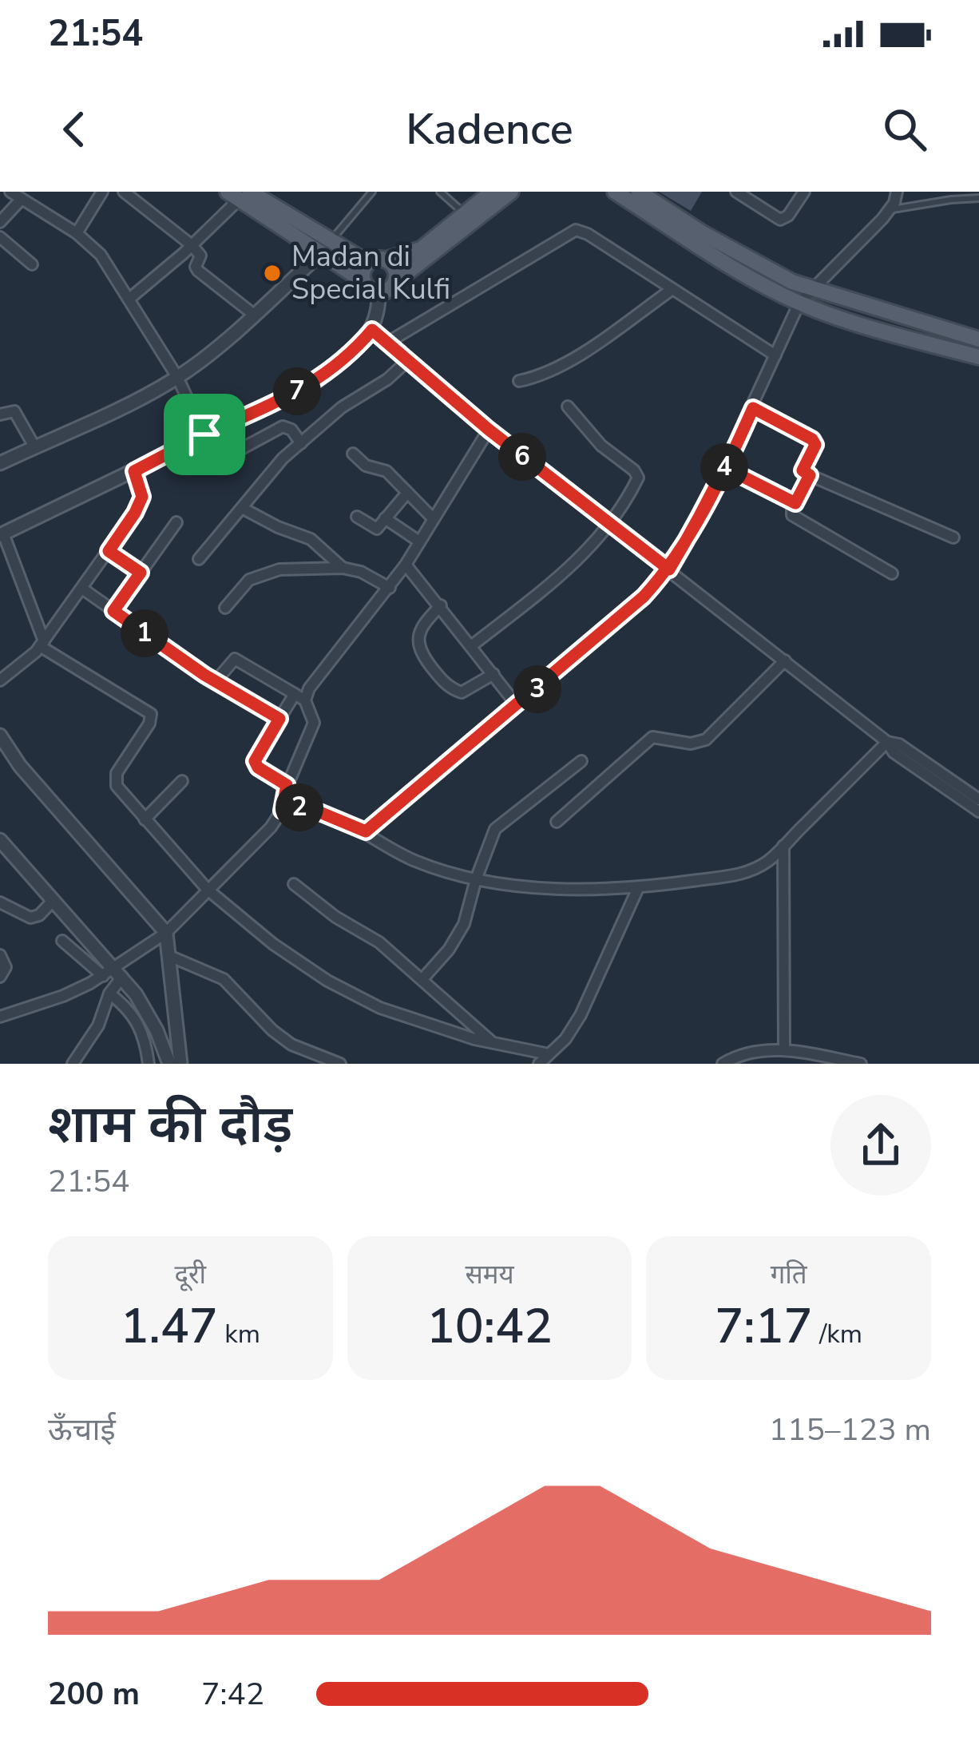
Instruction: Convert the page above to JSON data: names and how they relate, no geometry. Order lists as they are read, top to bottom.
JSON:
{
  "places": ["Madan di Special Kulfi"],
  "page": {
    "status": "21:54",
    "header": "Kadence",
    "pins": [
      "7",
      "6",
      "4",
      "1",
      "3",
      "2"
    ],
    "heading": ["शाम की दौड़", "21:54"],
    "stats": [
      ["दूरी", "1.47 km"],
      ["समय", "10:42"],
      ["गति", "7:17 /km"]
    ],
    "chart": ["ऊँचाई", "115–123 m"],
    "list": [
      {
        "name": "200 m",
        "note": "7:42"
      }
    ]
  }
}
